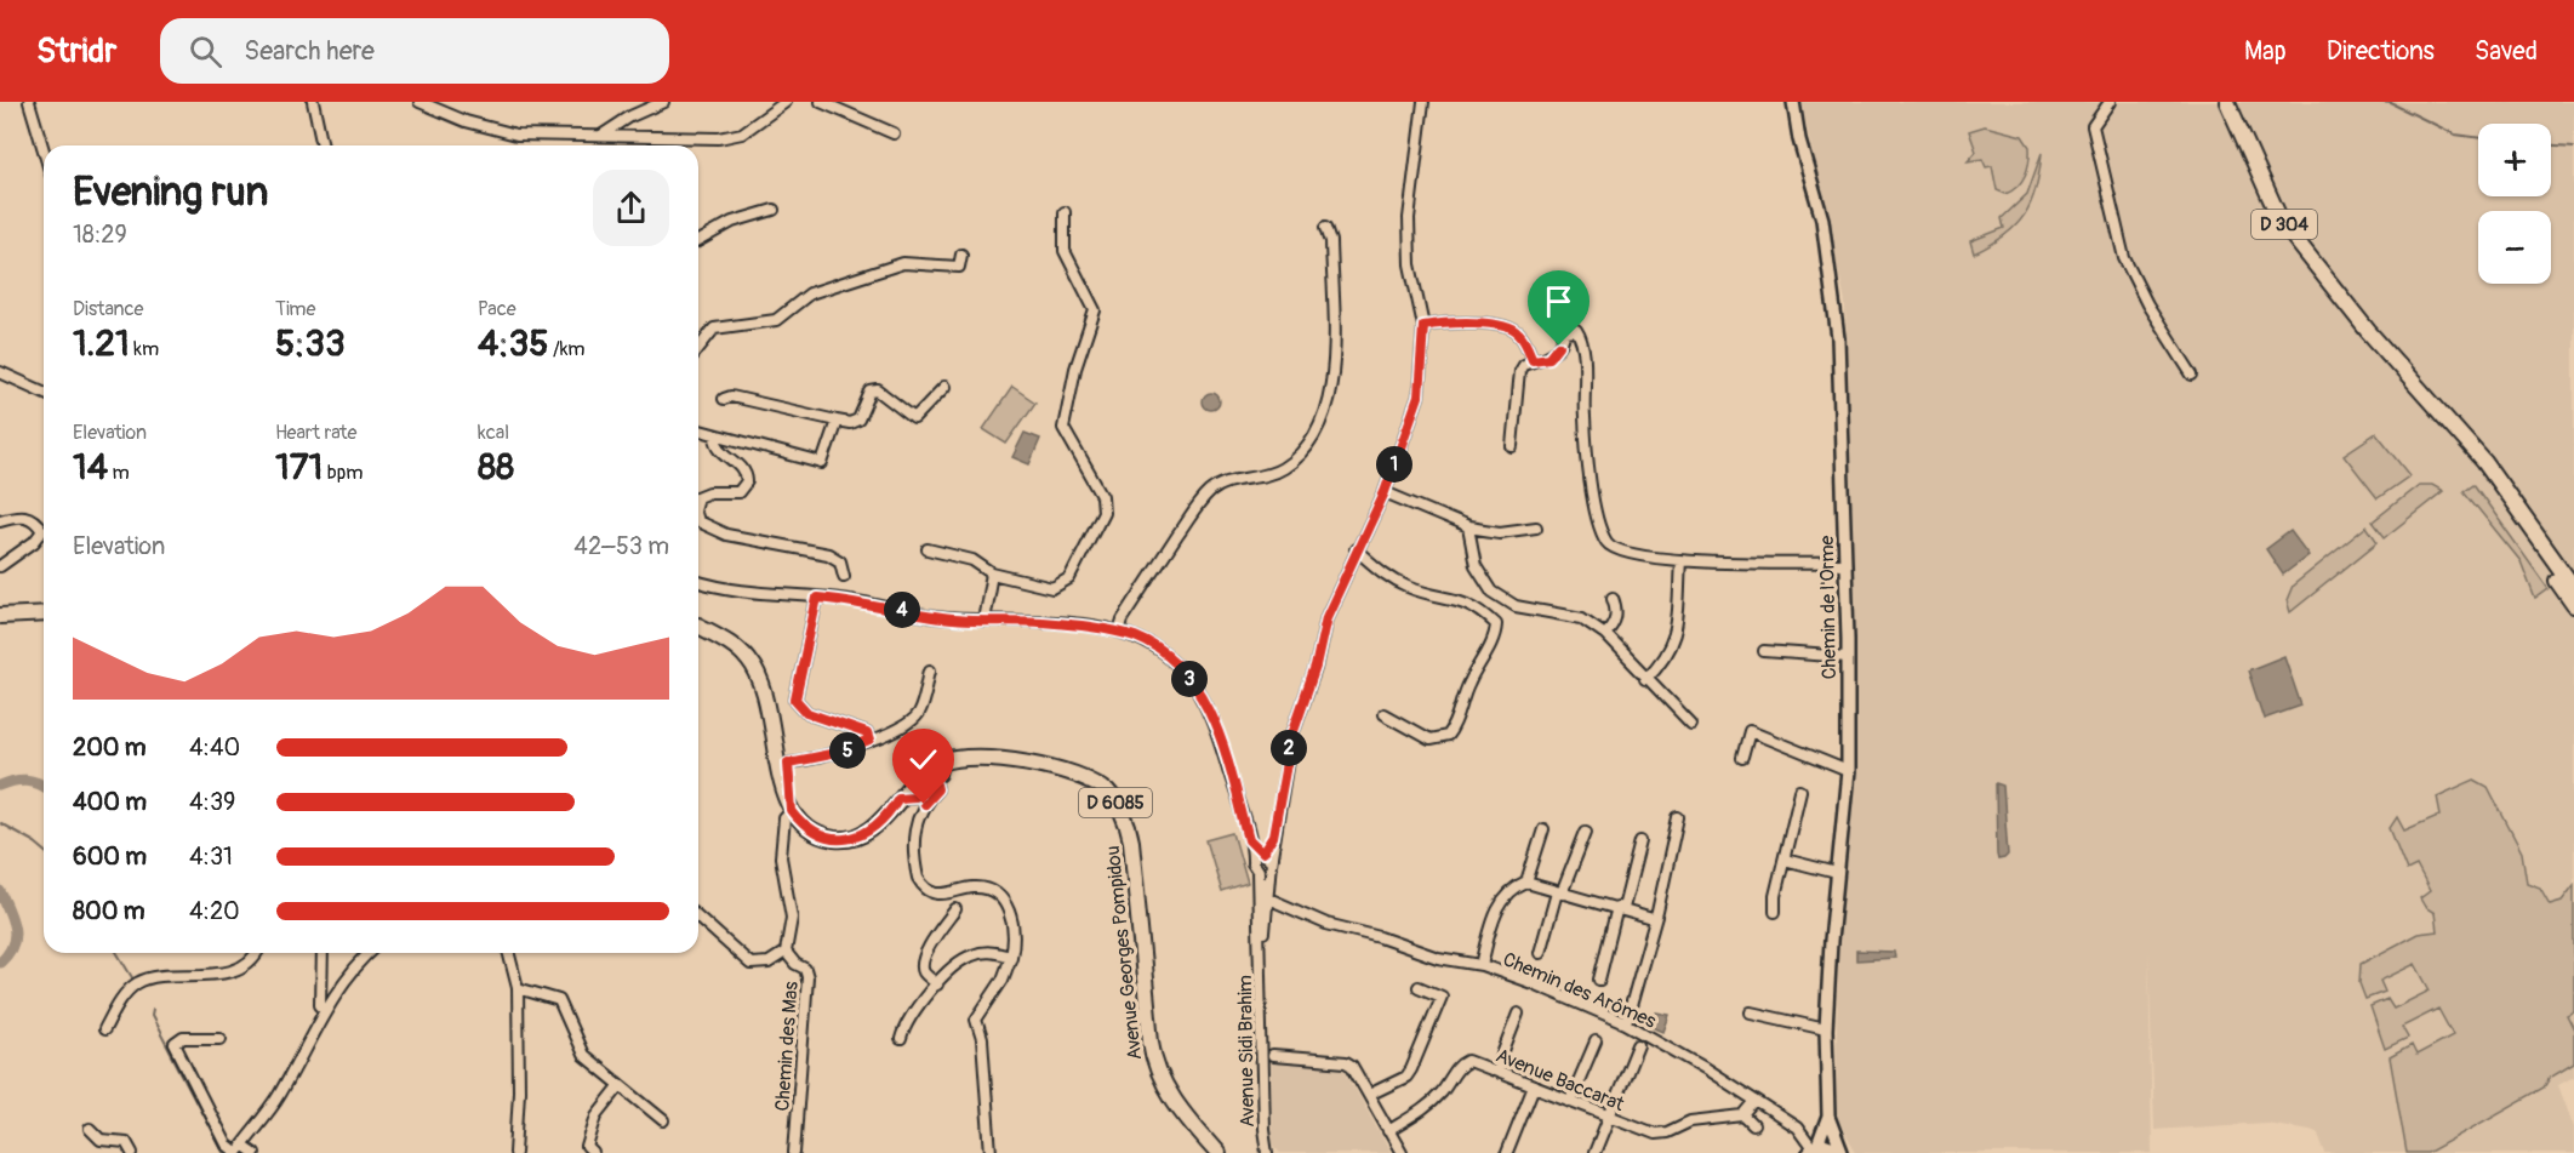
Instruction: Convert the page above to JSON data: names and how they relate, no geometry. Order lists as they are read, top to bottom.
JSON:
{
  "streets": {
    "main road": ["D 304", "D 6085", "Avenue Georges Pompidou"],
    "street": [
      "Chemin de l'Orme",
      "Chemin des Arômes",
      "Chemin des Mas",
      "Avenue Sidi Brahim",
      "Avenue Baccarat"
    ]
  },
  "crossings": [
    ["Chemin de l'Orme", "Chemin des Arômes"],
    ["Chemin des Arômes", "Avenue Sidi Brahim"]
  ],
  "page": {
    "header": "Stridr",
    "search": "Search here",
    "nav": ["Map", "Directions", "Saved"],
    "map_buttons": ["+", "−"],
    "heading": ["Evening run", "18:29"],
    "stats": [
      ["Distance", "1.21 km"],
      ["Time", "5:33"],
      ["Pace", "4:35 /km"],
      ["Elevation", "14 m"],
      ["Heart rate", "171 bpm"],
      ["kcal", "88"]
    ],
    "pins": [
      "1",
      "4",
      "3",
      "2",
      "5"
    ],
    "chart": ["Elevation", "42–53 m"],
    "list": [
      {
        "name": "200 m",
        "note": "4:40"
      },
      {
        "name": "400 m",
        "note": "4:39"
      },
      {
        "name": "600 m",
        "note": "4:31"
      },
      {
        "name": "800 m",
        "note": "4:20"
      }
    ]
  }
}
